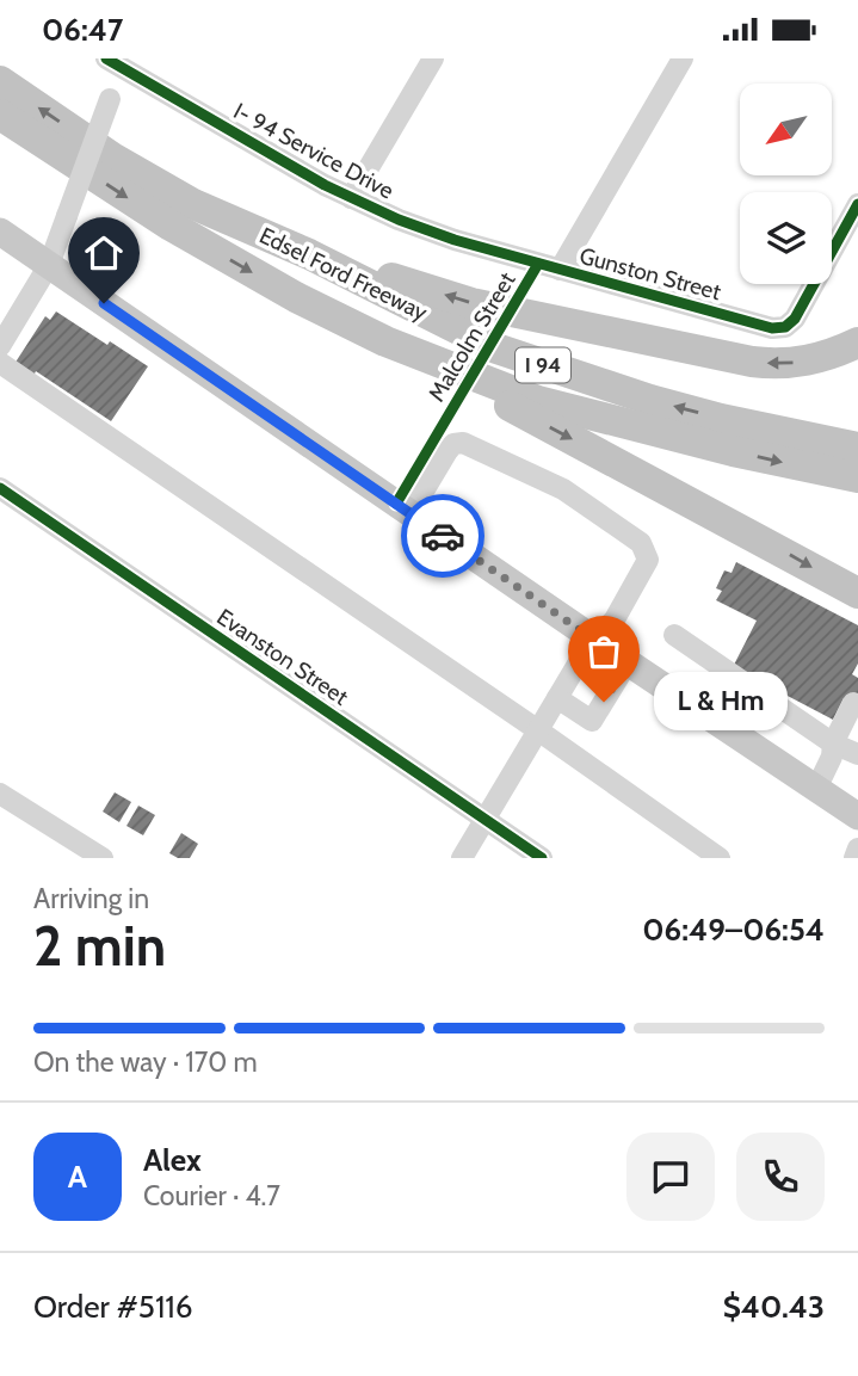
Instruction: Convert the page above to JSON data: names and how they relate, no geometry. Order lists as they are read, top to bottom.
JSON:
{
  "streets": {
    "highway": ["Edsel Ford Freeway", "I 94"],
    "street": ["I- 94 Service Drive", "Gunston Street", "Evanston Street"],
    "cycle path": ["Malcolm Street"]
  },
  "crossings": [
    ["I- 94 Service Drive", "Gunston Street"]
  ],
  "places": ["L & Hm"],
  "north": "bottom left",
  "page": {
    "status": "06:47",
    "bubble": "L & Hm",
    "heading": ["2 min", "Arriving in", "06:49–06:54"],
    "panel": [
      "Alex",
      "Courier · 4.7",
      "Order #5116",
      "$40.43"
    ],
    "bar": "On the way · 170 m",
    "round": "A"
  }
}
